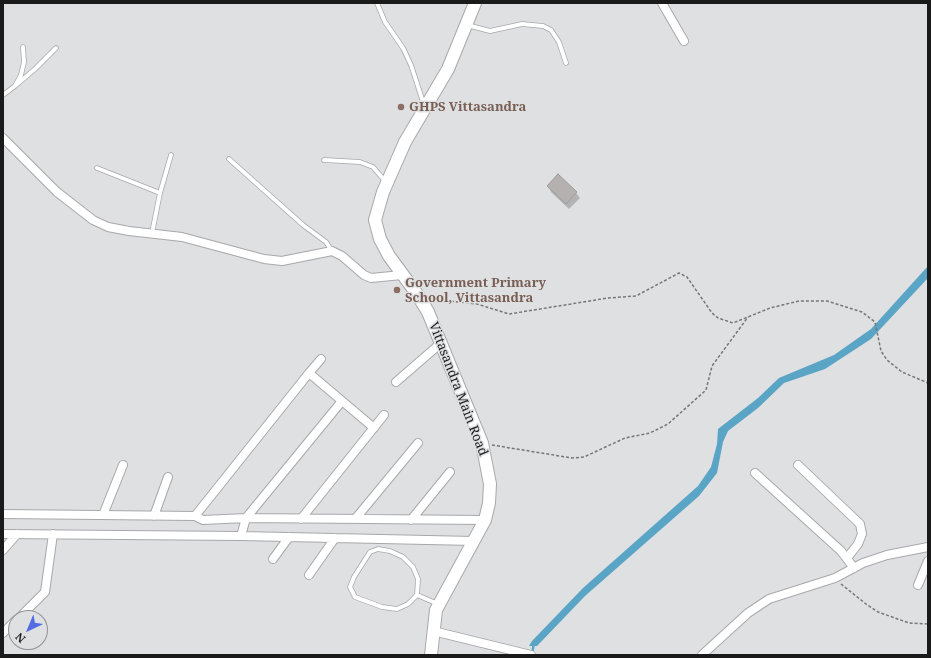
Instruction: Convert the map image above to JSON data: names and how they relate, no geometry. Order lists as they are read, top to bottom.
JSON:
{
  "streets": {
    "street": ["Vittasandra Main Road"]
  },
  "places": ["GHPS Vittasandra", "Government Primary School, Vittasandra"],
  "north": "bottom left"
}
